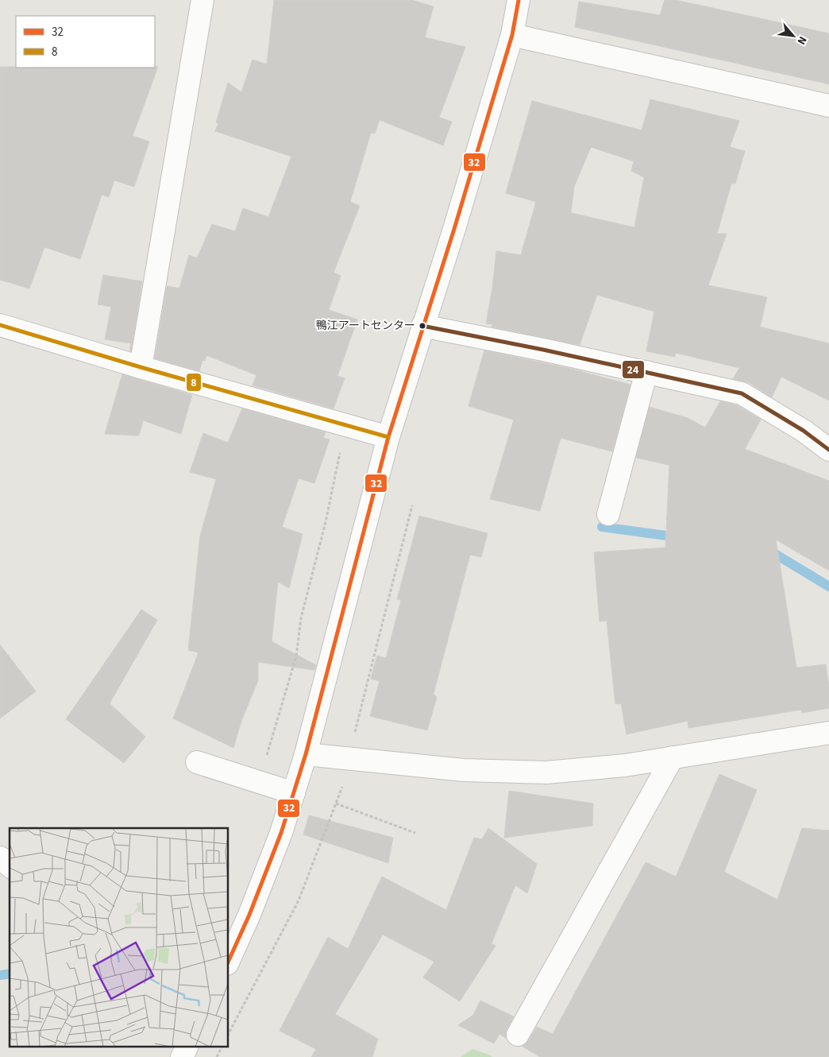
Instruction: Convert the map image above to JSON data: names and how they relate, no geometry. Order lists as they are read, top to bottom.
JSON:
{
  "places": ["鴨江アートセンター"],
  "lines": ["transit line 32", "transit line 8", "transit line 24"],
  "legend": ["32", "8"],
  "north": "bottom right"
}
